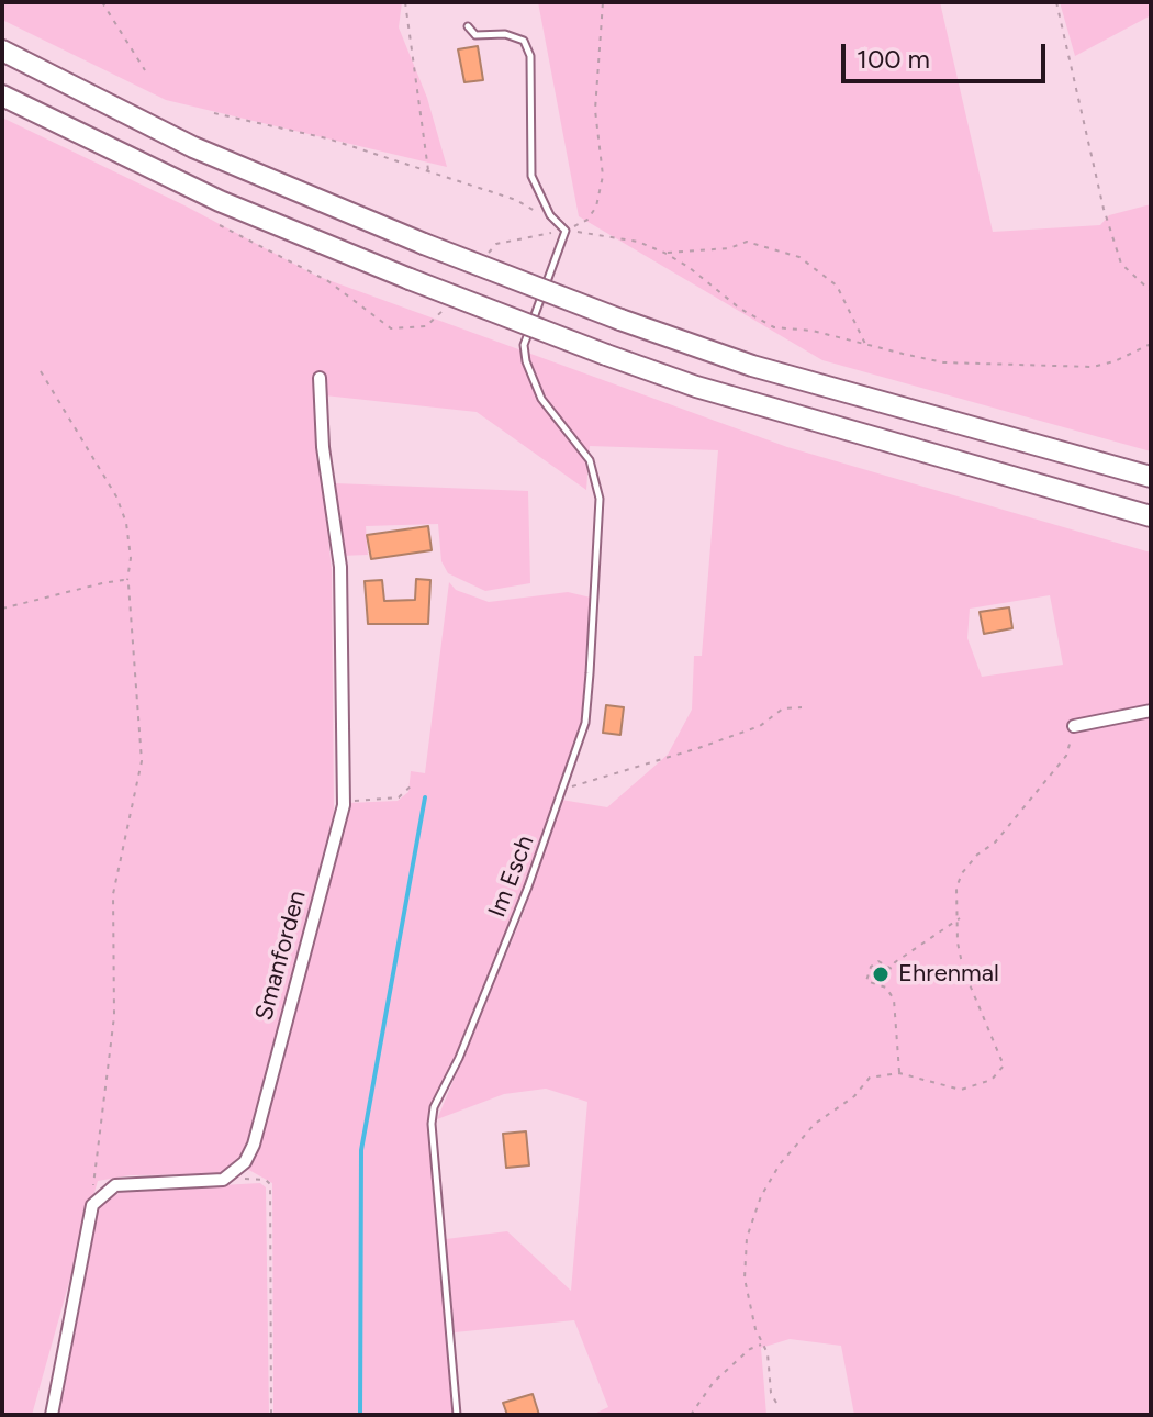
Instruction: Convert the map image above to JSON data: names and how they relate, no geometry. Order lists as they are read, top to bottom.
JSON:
{
  "streets": {
    "street": ["Smanforden"],
    "lane": ["Im Esch"]
  },
  "places": ["Ehrenmal"],
  "scale_bar": "100 m"
}
